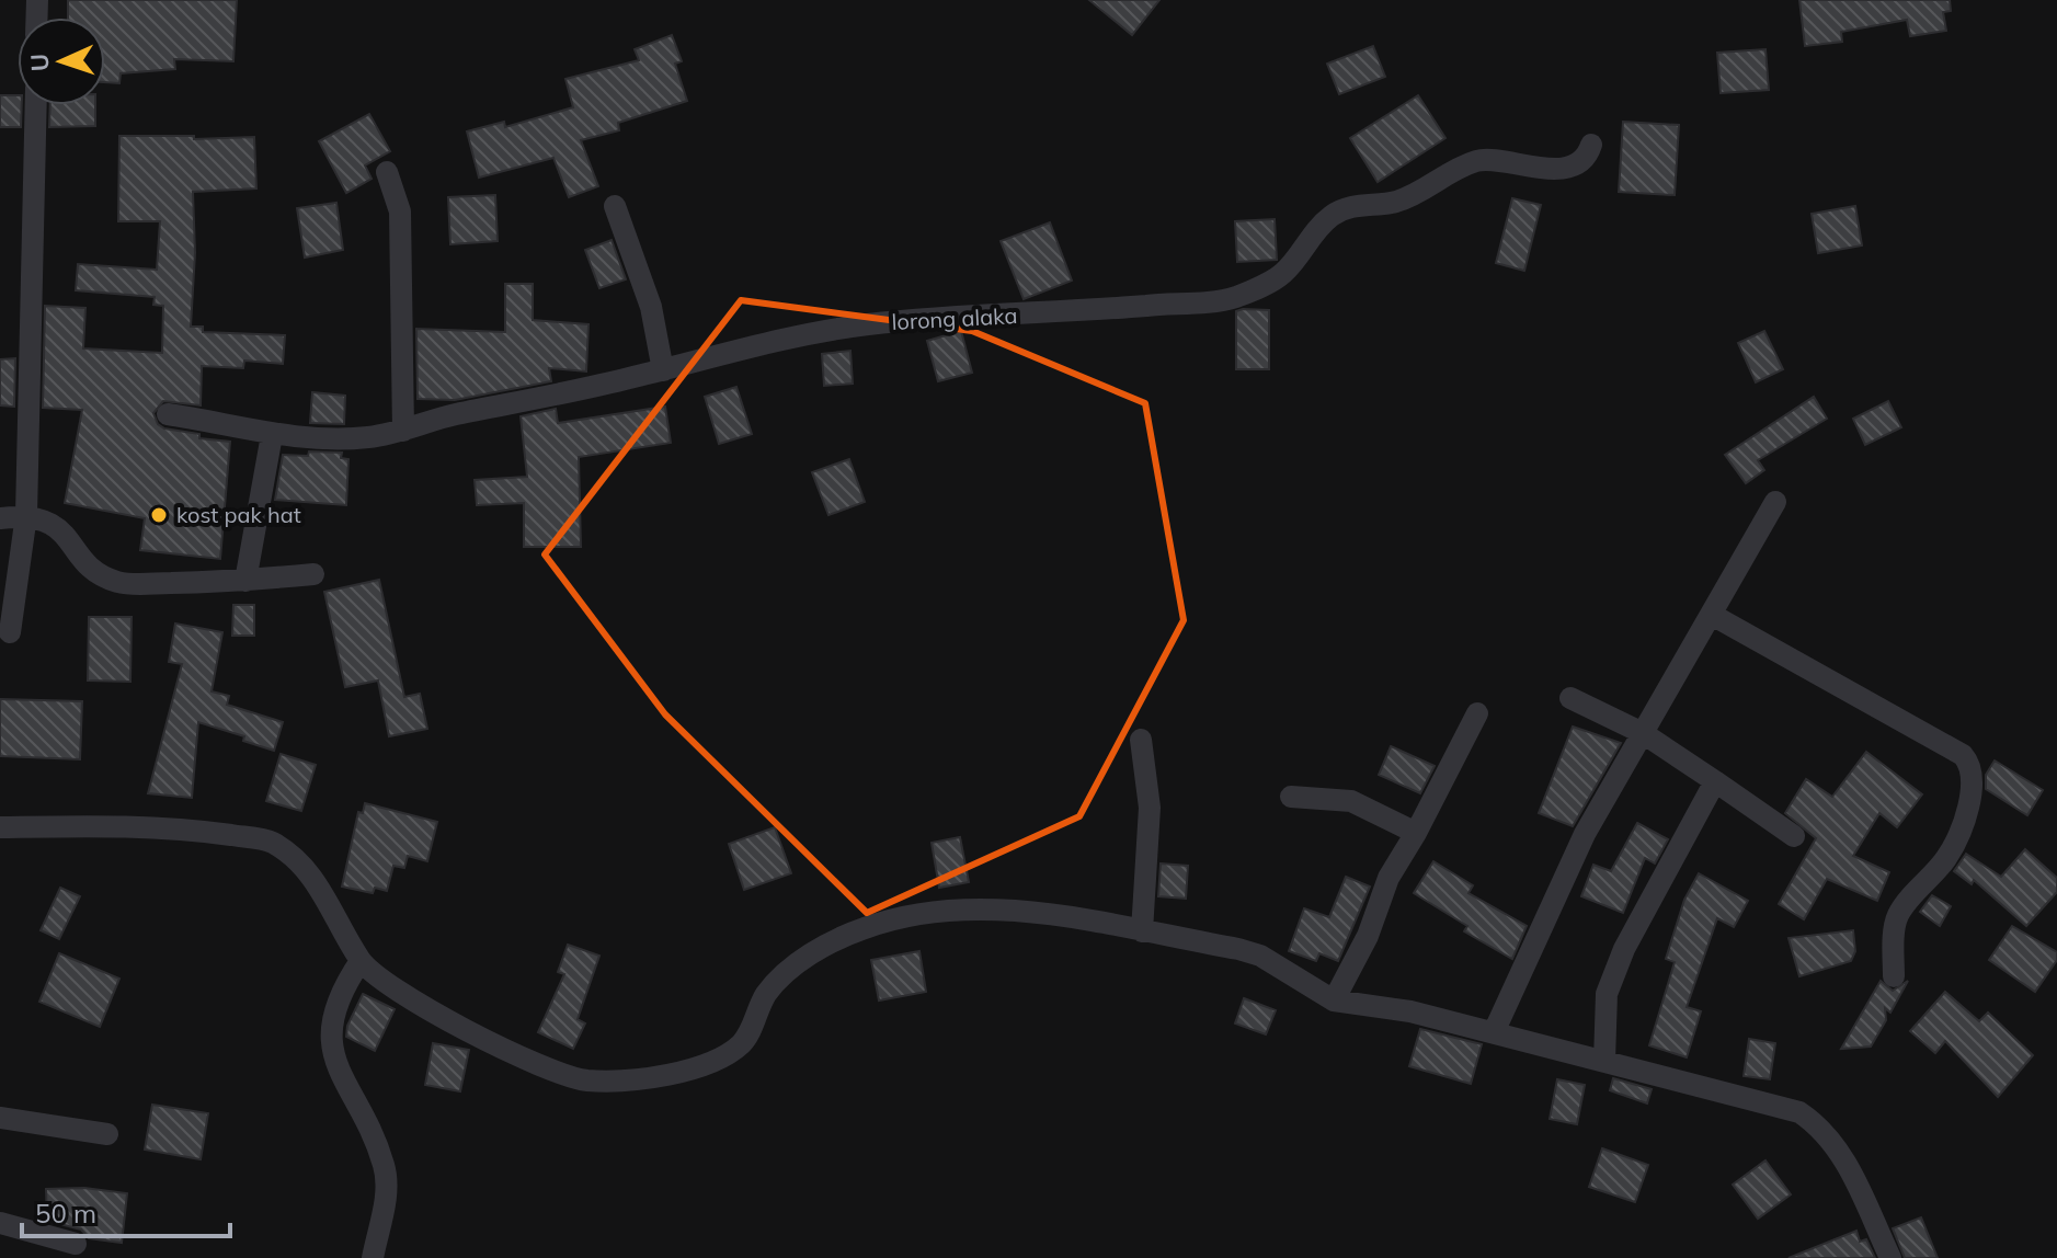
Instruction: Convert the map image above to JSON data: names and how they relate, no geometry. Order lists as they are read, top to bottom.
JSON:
{
  "streets": {
    "street": ["lorong alaka"]
  },
  "places": ["kost pak hat"],
  "scale_bar": "50 m",
  "north": "left"
}
